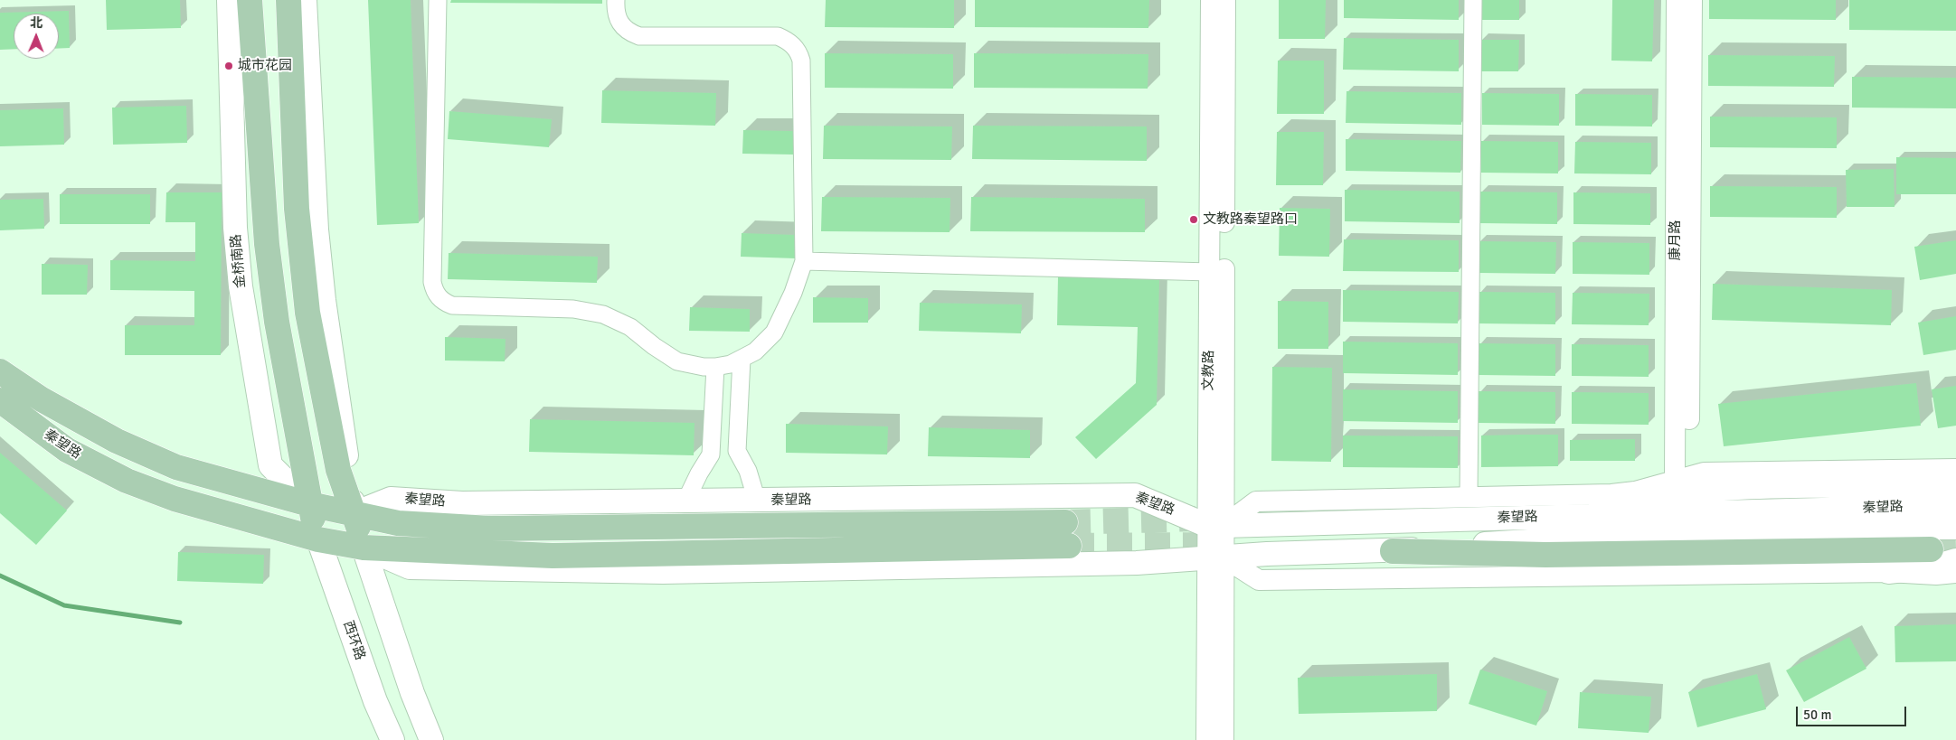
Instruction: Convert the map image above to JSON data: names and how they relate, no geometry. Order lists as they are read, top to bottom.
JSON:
{
  "streets": {
    "main road": ["金桥南路", "秦望路", "西环路"],
    "street": ["康月路", "文教路"]
  },
  "crossings": [
    ["金桥南路", "秦望路"],
    ["文教路", "秦望路"],
    ["秦望路", "西环路"]
  ],
  "places": ["城市花园", "文教路秦望路口"],
  "scale_bar": "50 m",
  "north": "top"
}
